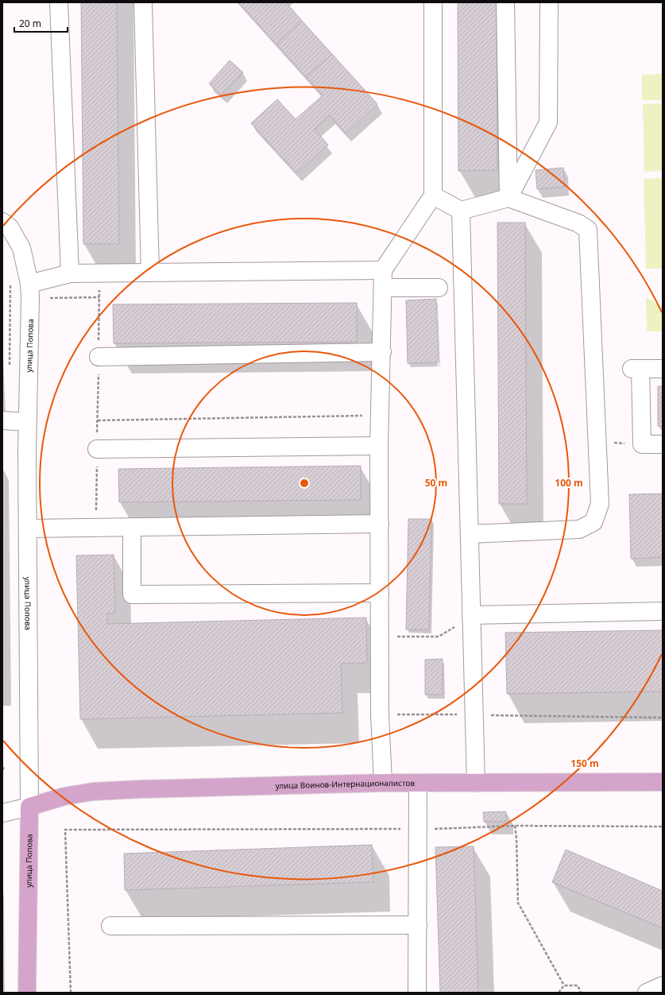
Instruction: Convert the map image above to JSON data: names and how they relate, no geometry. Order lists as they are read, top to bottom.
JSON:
{
  "streets": {
    "main road": ["улица Попова", "улица Воинов-Интернационалистов"]
  },
  "crossings": [
    ["улица Попова", "улица Воинов-Интернационалистов"]
  ],
  "scale_bar": "20 m",
  "rings": ["50 m", "100 m", "150 m"]
}
